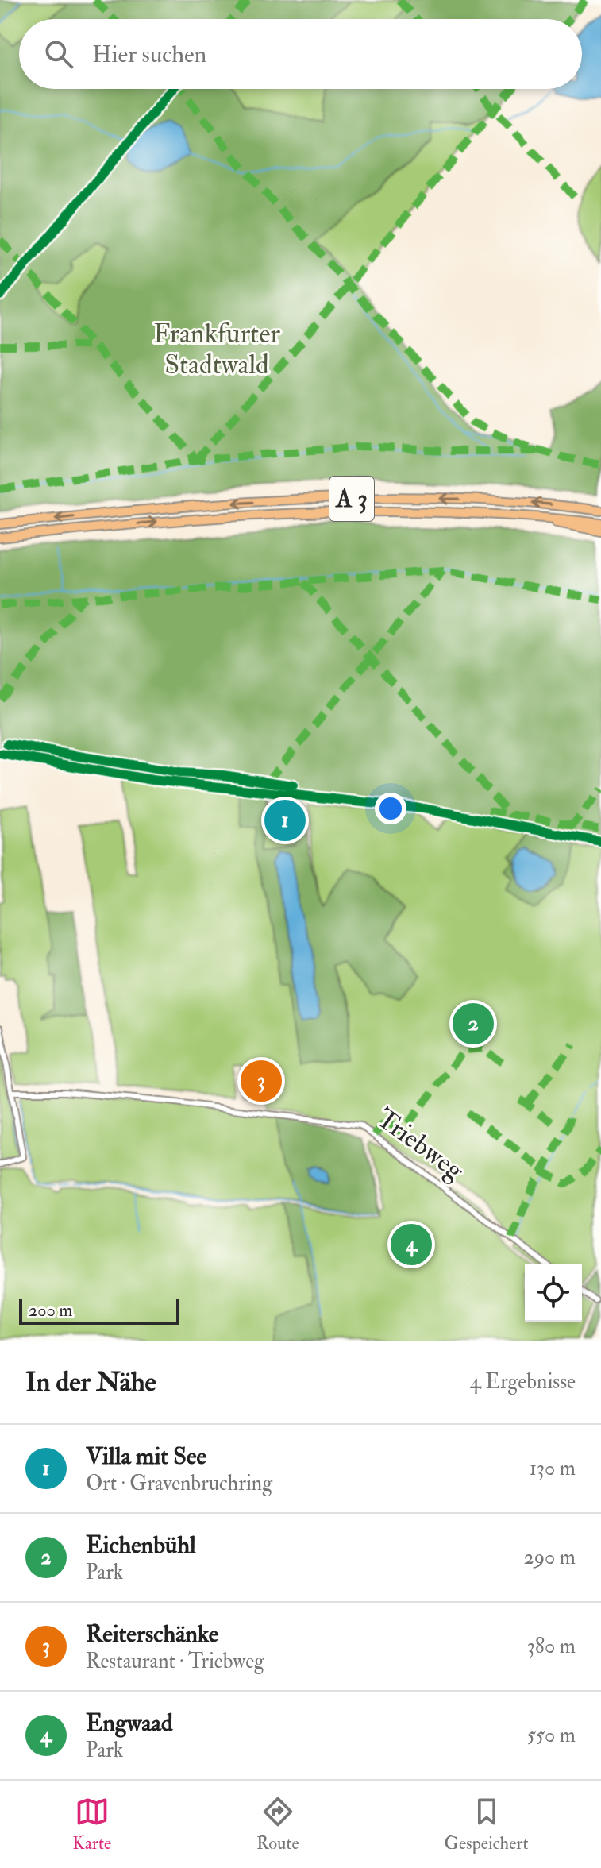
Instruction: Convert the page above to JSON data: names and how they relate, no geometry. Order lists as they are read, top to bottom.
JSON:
{
  "streets": {
    "highway": ["A 3"],
    "street": ["Triebweg"]
  },
  "parks": ["Frankfurter Stadtwald"],
  "scale_bar": "200 m",
  "page": {
    "search": "Hier suchen",
    "pins": [
      "1",
      "2",
      "3",
      "4"
    ],
    "scale": "200 m",
    "heading": ["In der Nähe", "4 Ergebnisse"],
    "list": [
      {
        "mark": "1",
        "name": "Villa mit See",
        "note": "Ort · Gravenbruchring",
        "value": "130 m"
      },
      {
        "mark": "2",
        "name": "Eichenbühl",
        "note": "Park",
        "value": "290 m"
      },
      {
        "mark": "3",
        "name": "Reiterschänke",
        "note": "Restaurant · Triebweg",
        "value": "380 m"
      },
      {
        "mark": "4",
        "name": "Engwaad",
        "note": "Park",
        "value": "550 m"
      }
    ],
    "nav": ["Karte", "Route", "Gespeichert"]
  }
}
